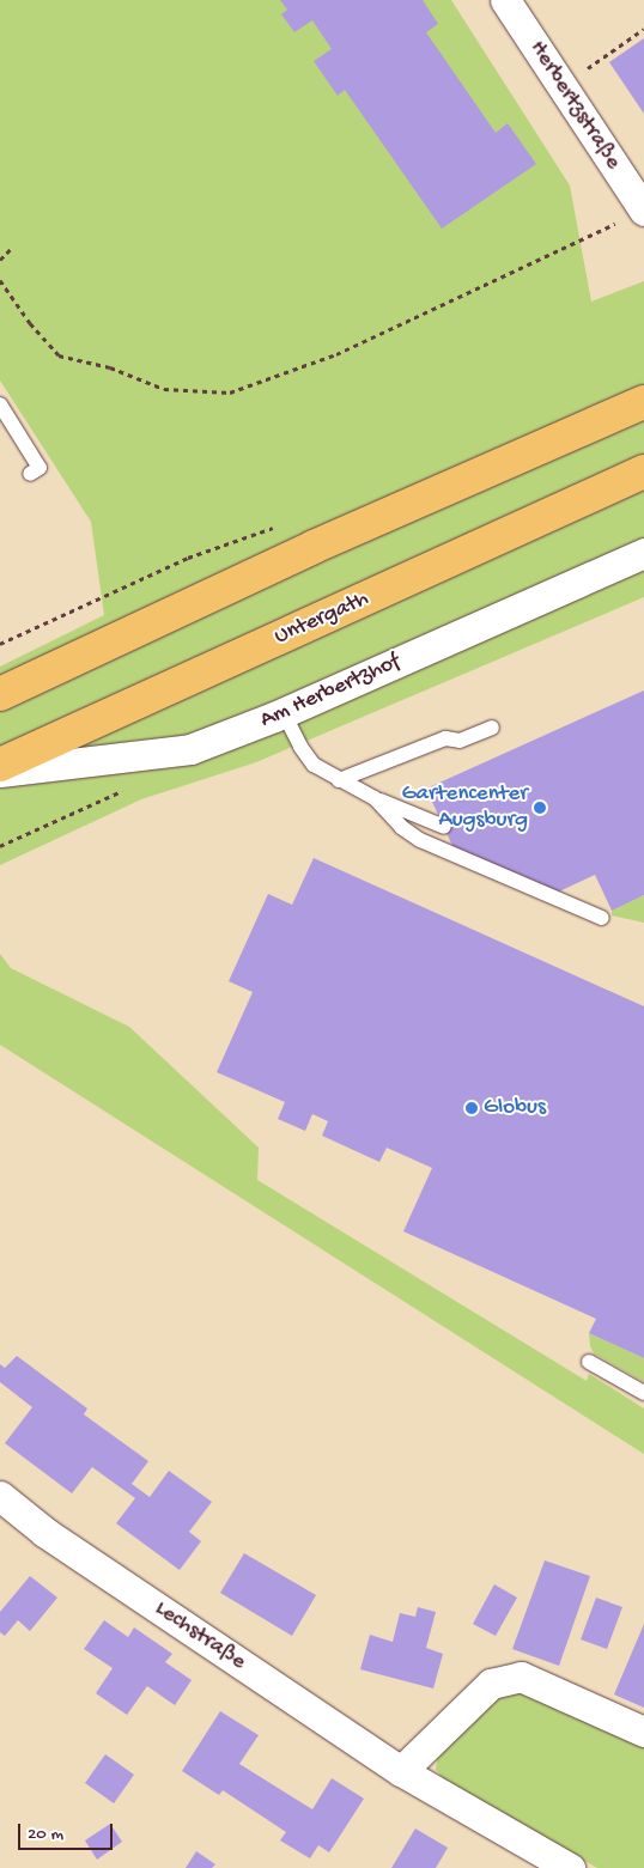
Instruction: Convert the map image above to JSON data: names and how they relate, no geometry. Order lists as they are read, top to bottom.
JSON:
{
  "streets": {
    "main road": ["Untergath"],
    "street": ["Herbertzstraße", "Am Herbertzhof", "Lechstraße"]
  },
  "places": ["Gartencenter Augsburg", "Globus"],
  "scale_bar": "20 m"
}
